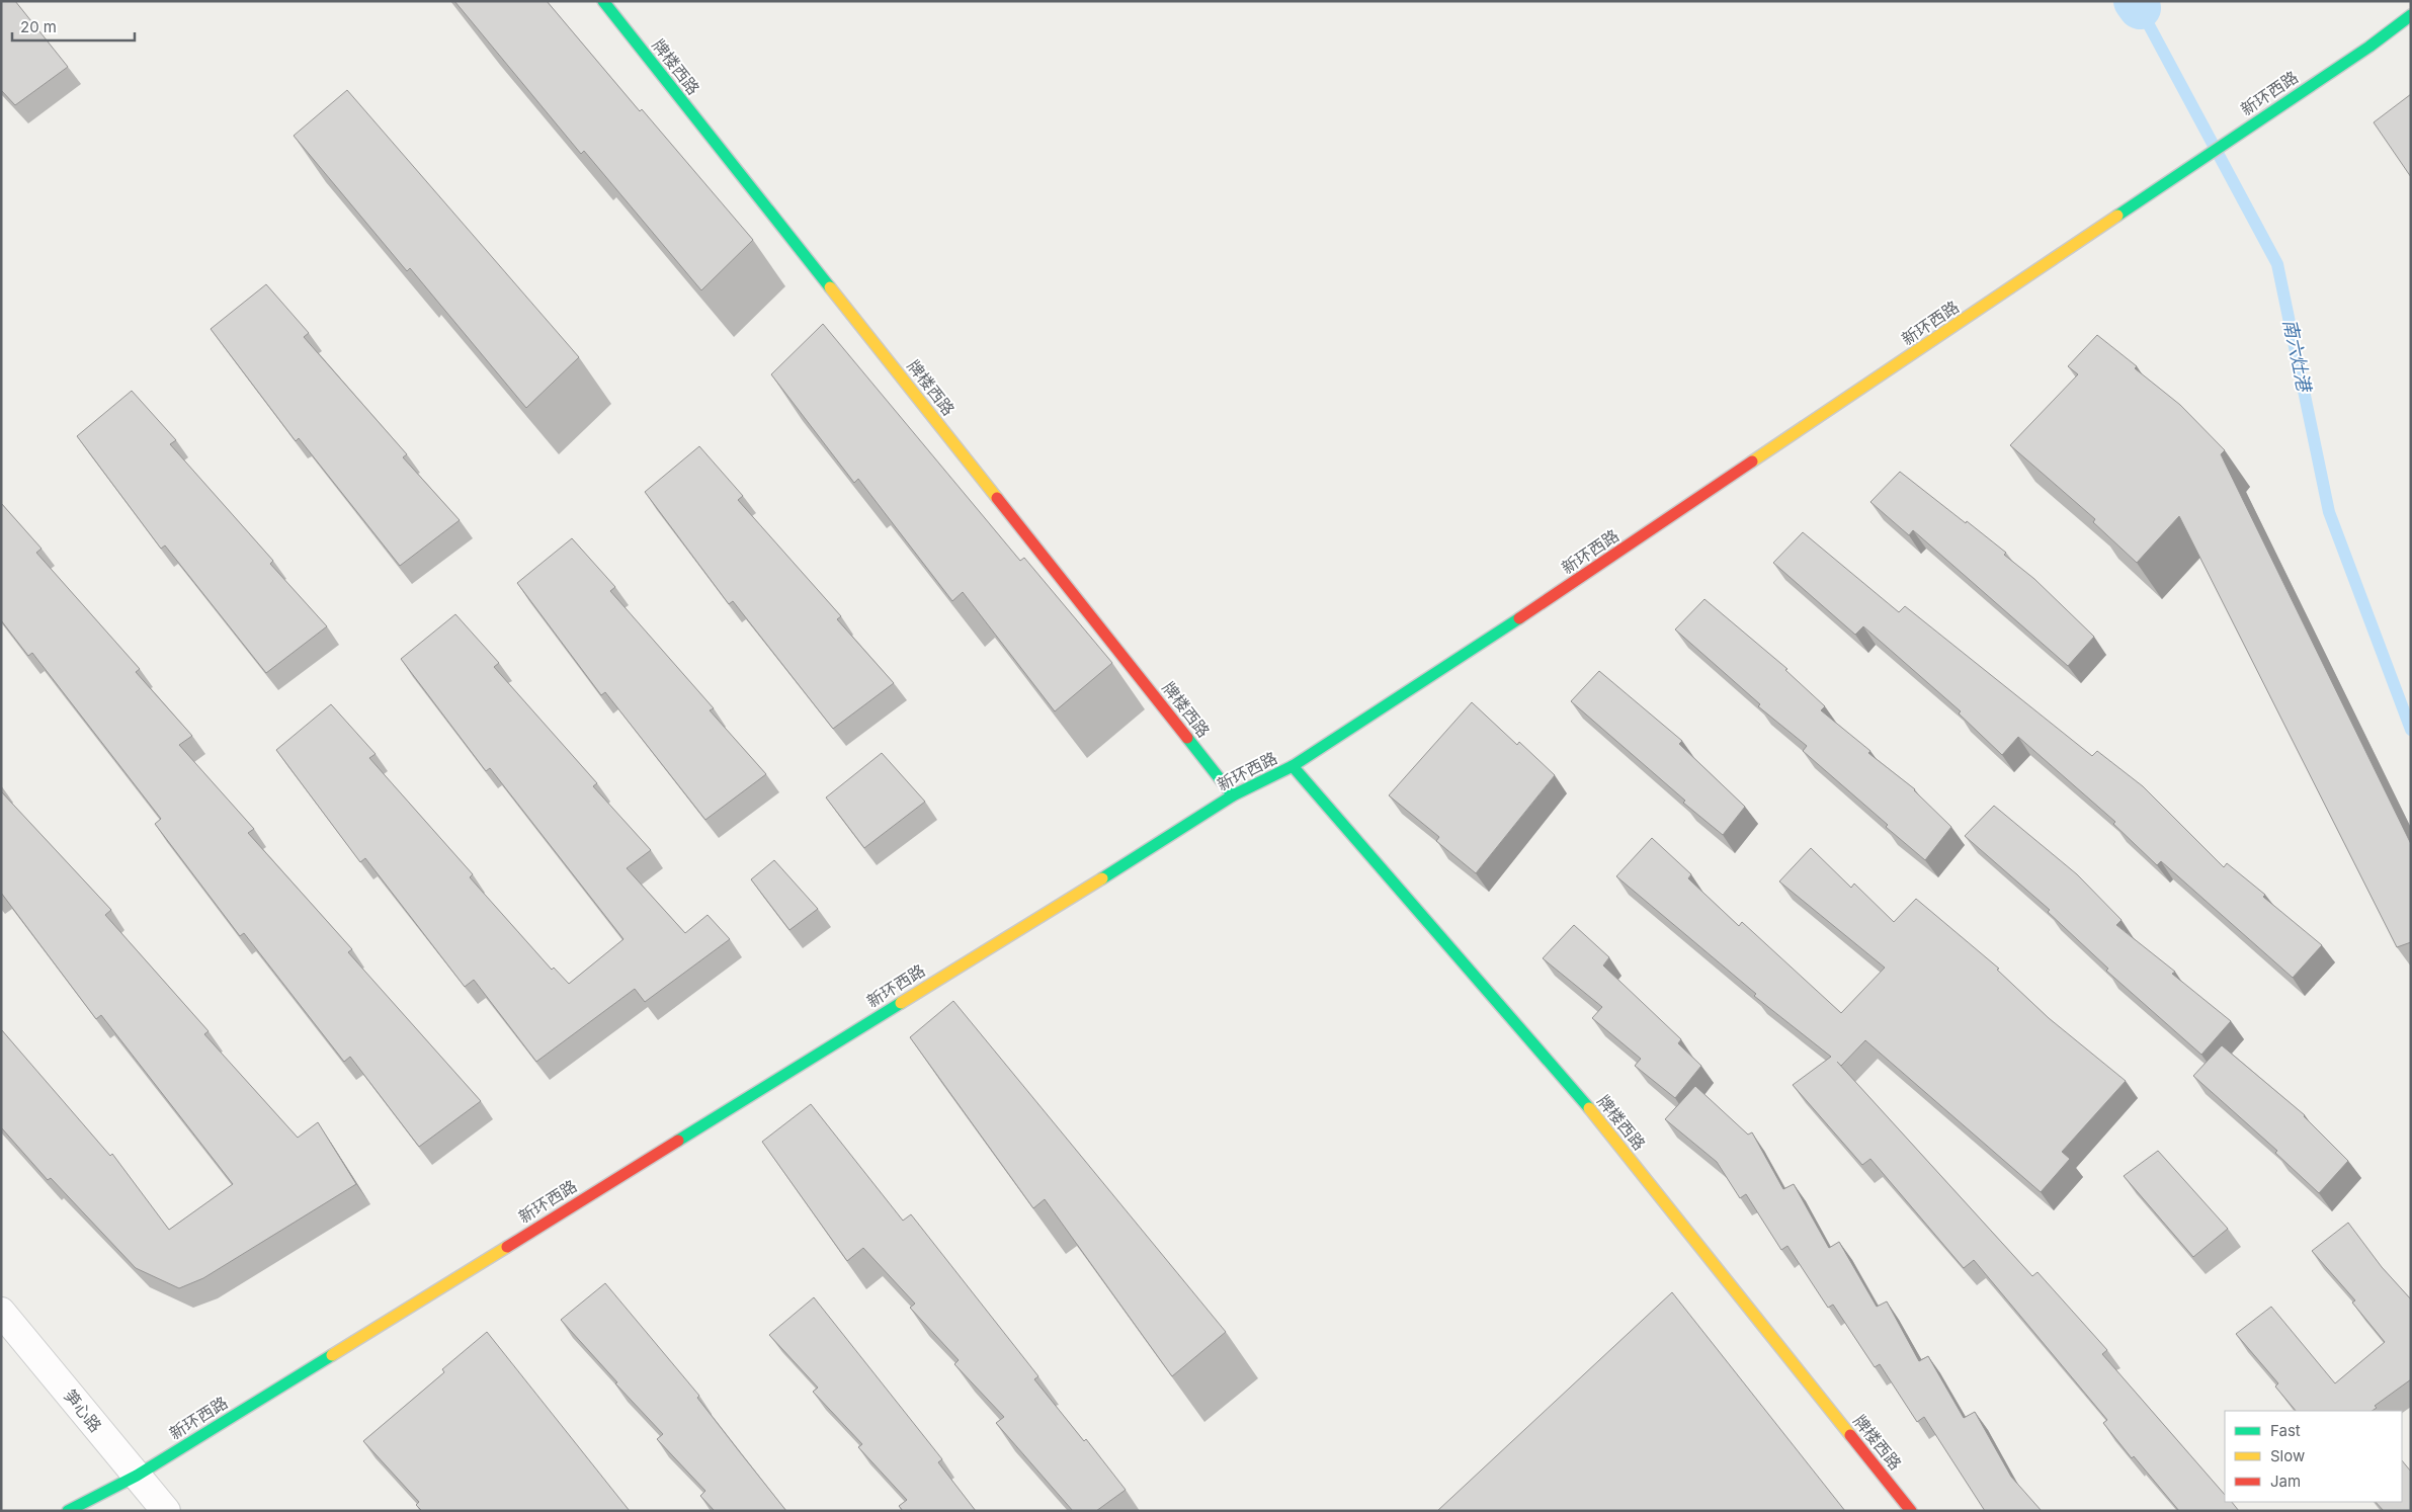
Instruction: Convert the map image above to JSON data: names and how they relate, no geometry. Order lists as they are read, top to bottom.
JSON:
{
  "streets": {
    "street": ["牌楼西路", "新环西路", "笋心路"]
  },
  "crossings": [
    ["牌楼西路", "新环西路"],
    ["新环西路", "笋心路"]
  ],
  "water": ["南六灶港"],
  "legend": ["Fast", "Slow", "Jam"],
  "scale_bar": "20 m"
}
